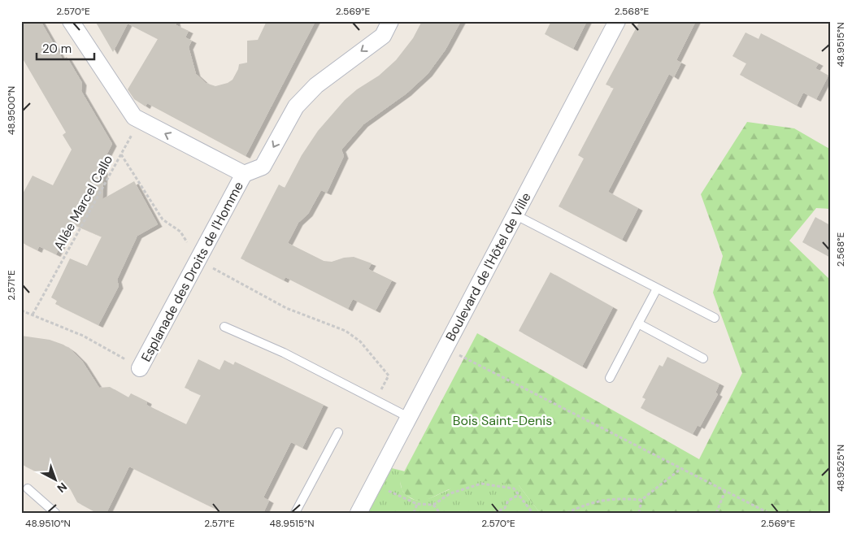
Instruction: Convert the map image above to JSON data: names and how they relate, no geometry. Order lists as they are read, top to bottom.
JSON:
{
  "streets": {
    "street": ["Boulevard de l'Hôtel de Ville", "Esplanade des Droits de l'Homme"],
    "path": ["Allée Marcel Callo"]
  },
  "parks": ["Bois Saint-Denis"],
  "scale_bar": "20 m",
  "north": "bottom right",
  "coordinates": [
    "2.570°E",
    "2.569°E",
    "2.568°E",
    "48.9515°N",
    "48.9500°N",
    "2.571°E",
    "48.9525°N",
    "48.9510°N"
  ]
}
